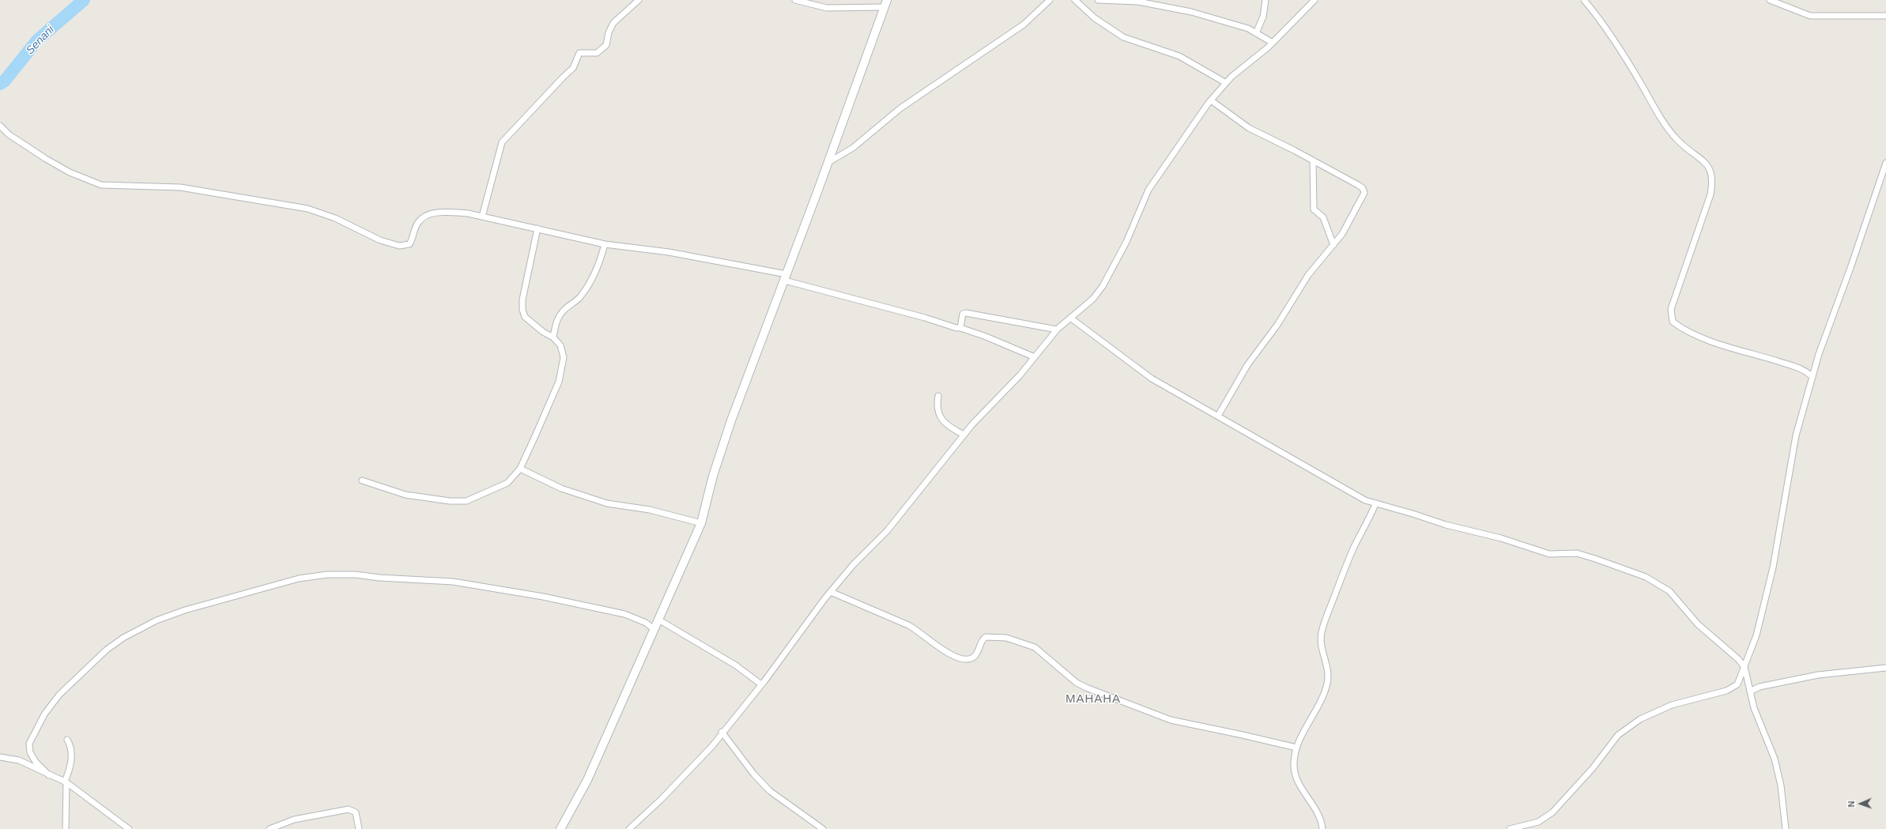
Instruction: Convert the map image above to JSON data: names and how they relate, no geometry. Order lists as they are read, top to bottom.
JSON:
{
  "districts": ["MAHAHA"],
  "water": ["Senani"],
  "north": "left"
}
